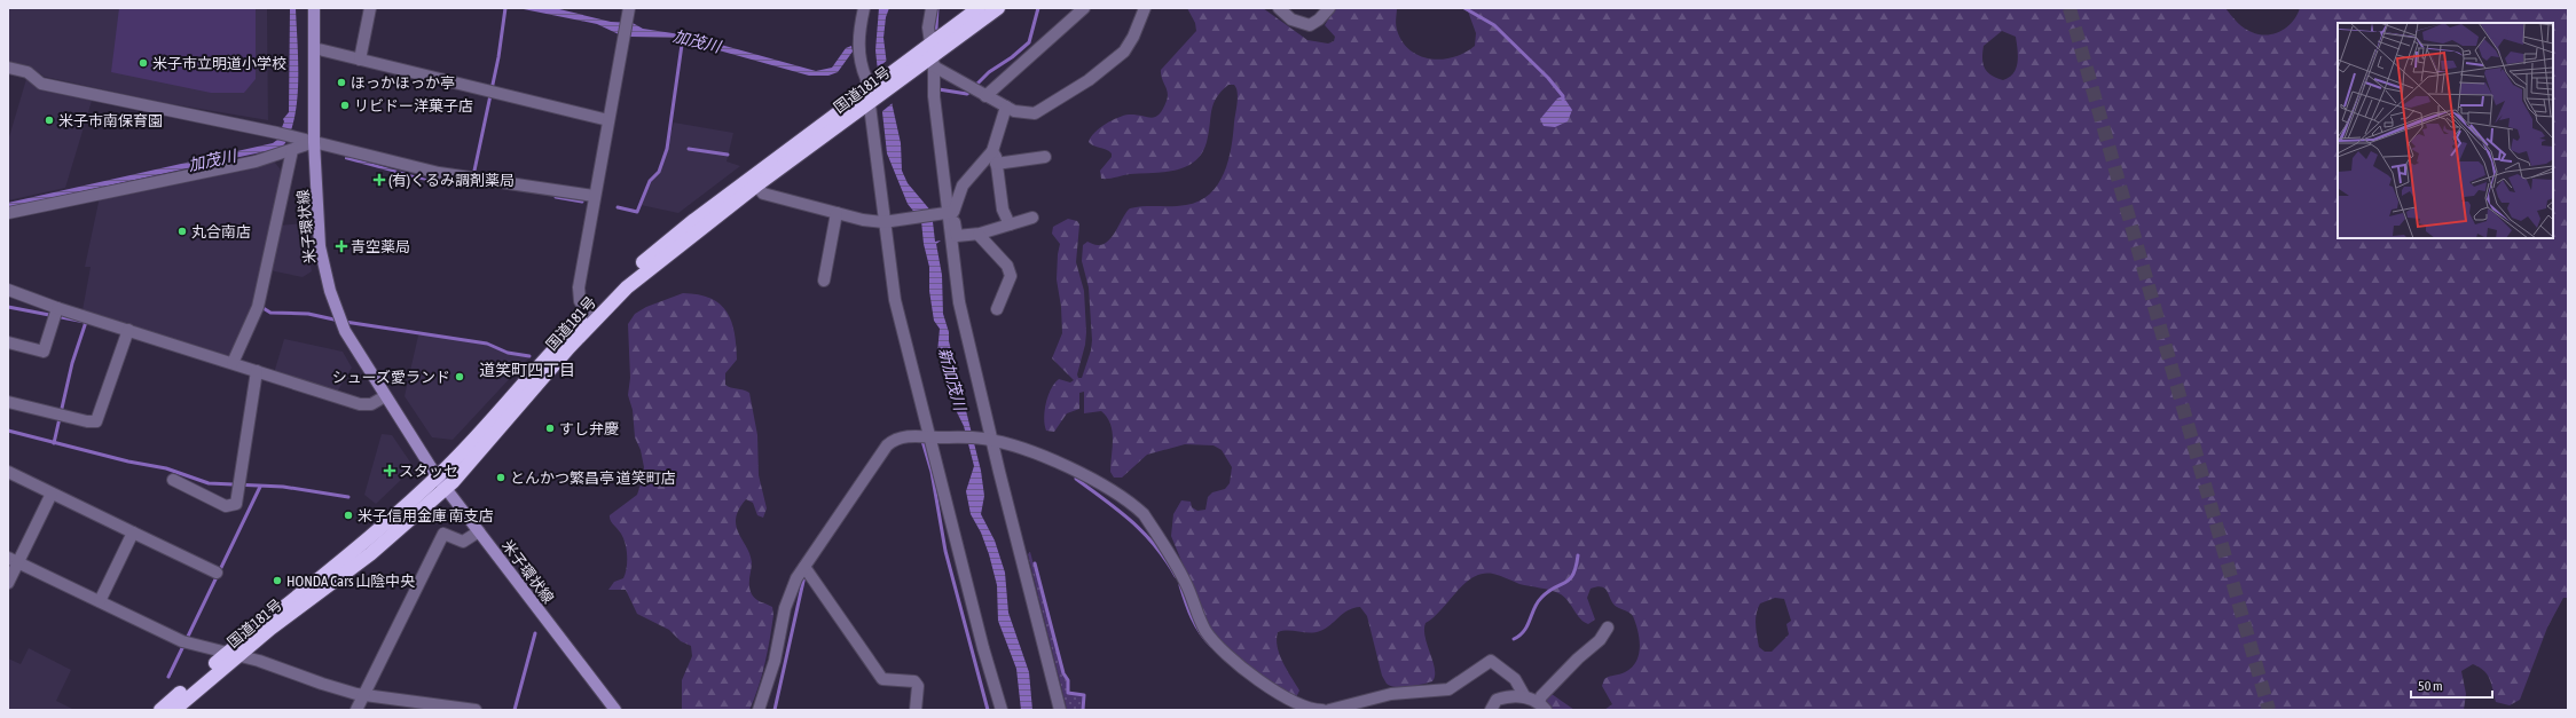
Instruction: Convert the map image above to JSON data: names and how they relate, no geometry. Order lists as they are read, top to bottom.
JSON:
{
  "streets": {
    "highway": ["国道181号"],
    "main road": ["米子環状線"]
  },
  "crossings": [
    ["国道181号", "米子環状線"]
  ],
  "districts": ["道笑町四丁目"],
  "water": ["加茂川", "新加茂川"],
  "places": {
    "other": [
      "米子市立明道小学校",
      "ほっかほっか亭",
      "リビドー洋菓子店",
      "米子市南保育園",
      "丸合南店",
      "シューズ愛ランド",
      "すし弁慶",
      "とんかつ繁昌亭 道笑町店",
      "米子信用金庫 南支店",
      "HONDA Cars 山陰中央"
    ],
    "health": ["(有)くるみ調剤薬局", "青空薬局", "スタッセ"]
  },
  "scale_bar": "50 m"
}
